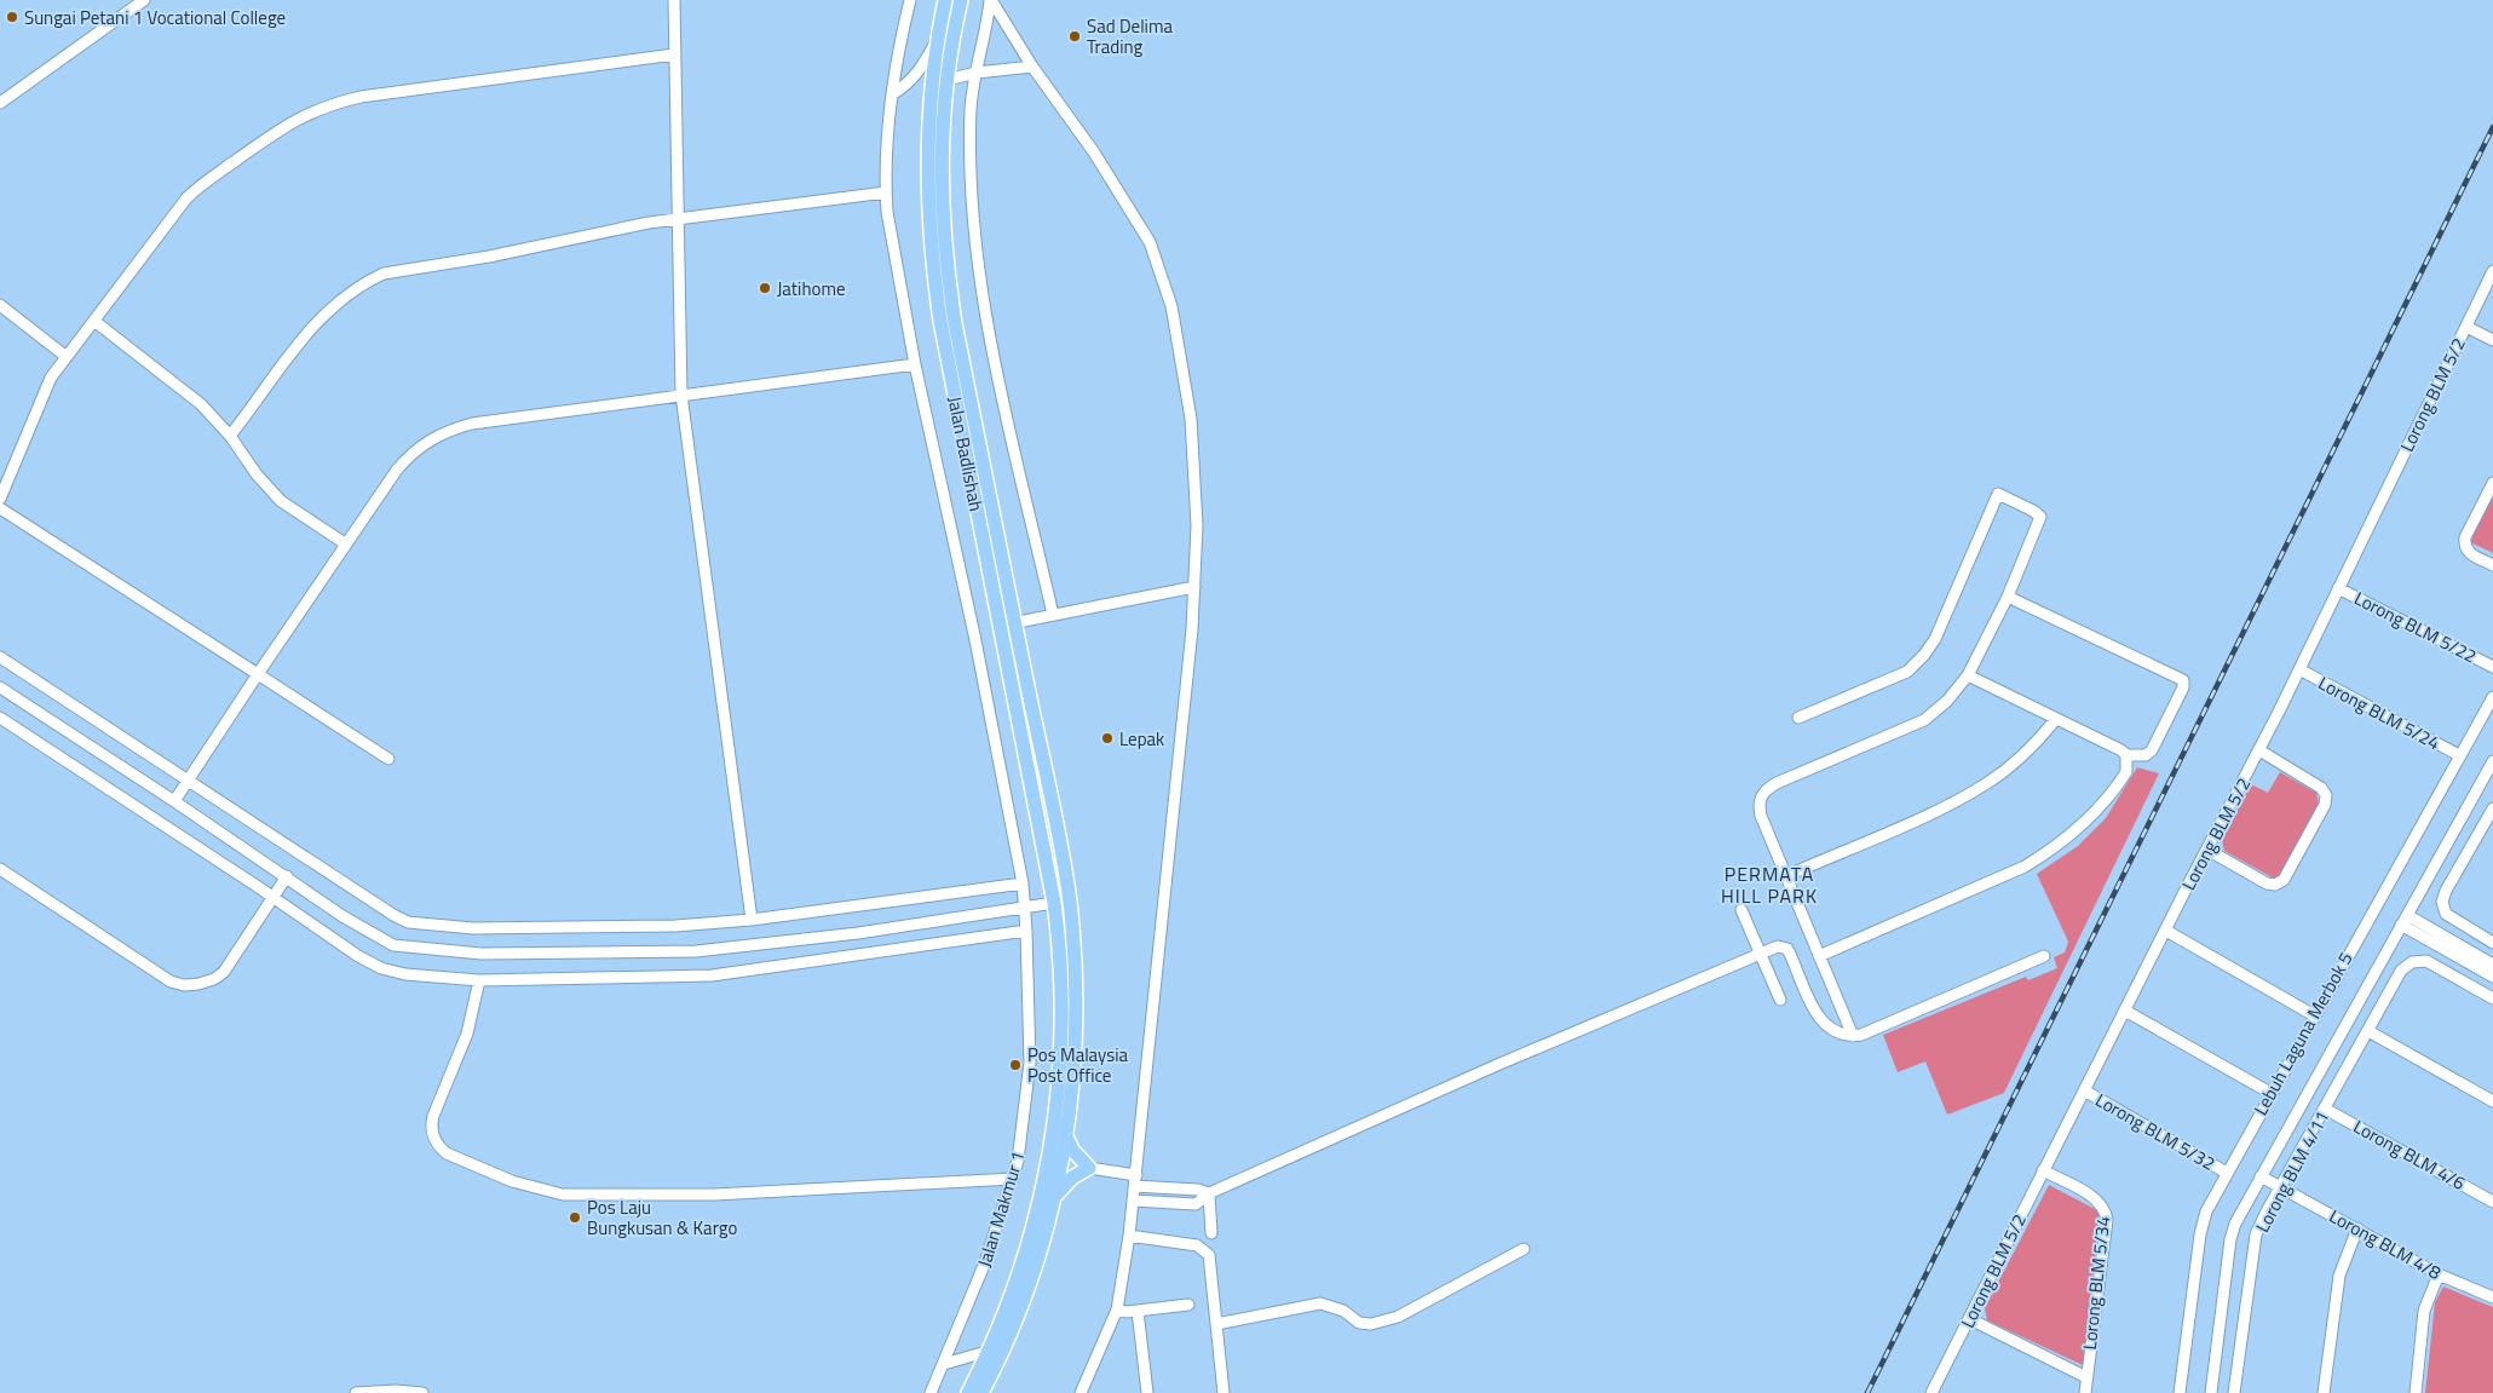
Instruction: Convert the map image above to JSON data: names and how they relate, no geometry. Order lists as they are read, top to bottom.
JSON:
{
  "streets": {
    "main road": ["Jalan Badlishah"],
    "street": [
      "Lorong BLM 5/2",
      "Lorong BLM 5/22",
      "Lorong BLM 5/24",
      "Lebuh Laguna Merbok 5",
      "Lorong BLM 5/32",
      "Lorong BLM 4/6",
      "Lorong BLM 4/11",
      "Jalan Makmur 1",
      "Lorong BLM 4/8",
      "Lorong BLM 5/34"
    ]
  },
  "crossings": [
    ["Lorong BLM 5/2", "Lorong BLM 5/22"],
    ["Lorong BLM 5/2", "Lorong BLM 5/24"],
    ["Lorong BLM 5/2", "Lorong BLM 5/32"],
    ["Lorong BLM 5/2", "Lorong BLM 5/34"],
    ["Lorong BLM 5/24", "Lebuh Laguna Merbok 5"],
    ["Lebuh Laguna Merbok 5", "Lorong BLM 5/32"],
    ["Lebuh Laguna Merbok 5", "Lorong BLM 4/8"],
    ["Lorong BLM 4/6", "Lorong BLM 4/11"],
    ["Lorong BLM 4/11", "Lorong BLM 4/8"]
  ],
  "districts": ["PERMATA HILL PARK"],
  "places": [
    "Sungai Petani 1 Vocational College",
    "Sad Delima Trading",
    "Jatihome",
    "Lepak",
    "Pos Malaysia Post Office",
    "Pos Laju Bungkusan & Kargo"
  ]
}
